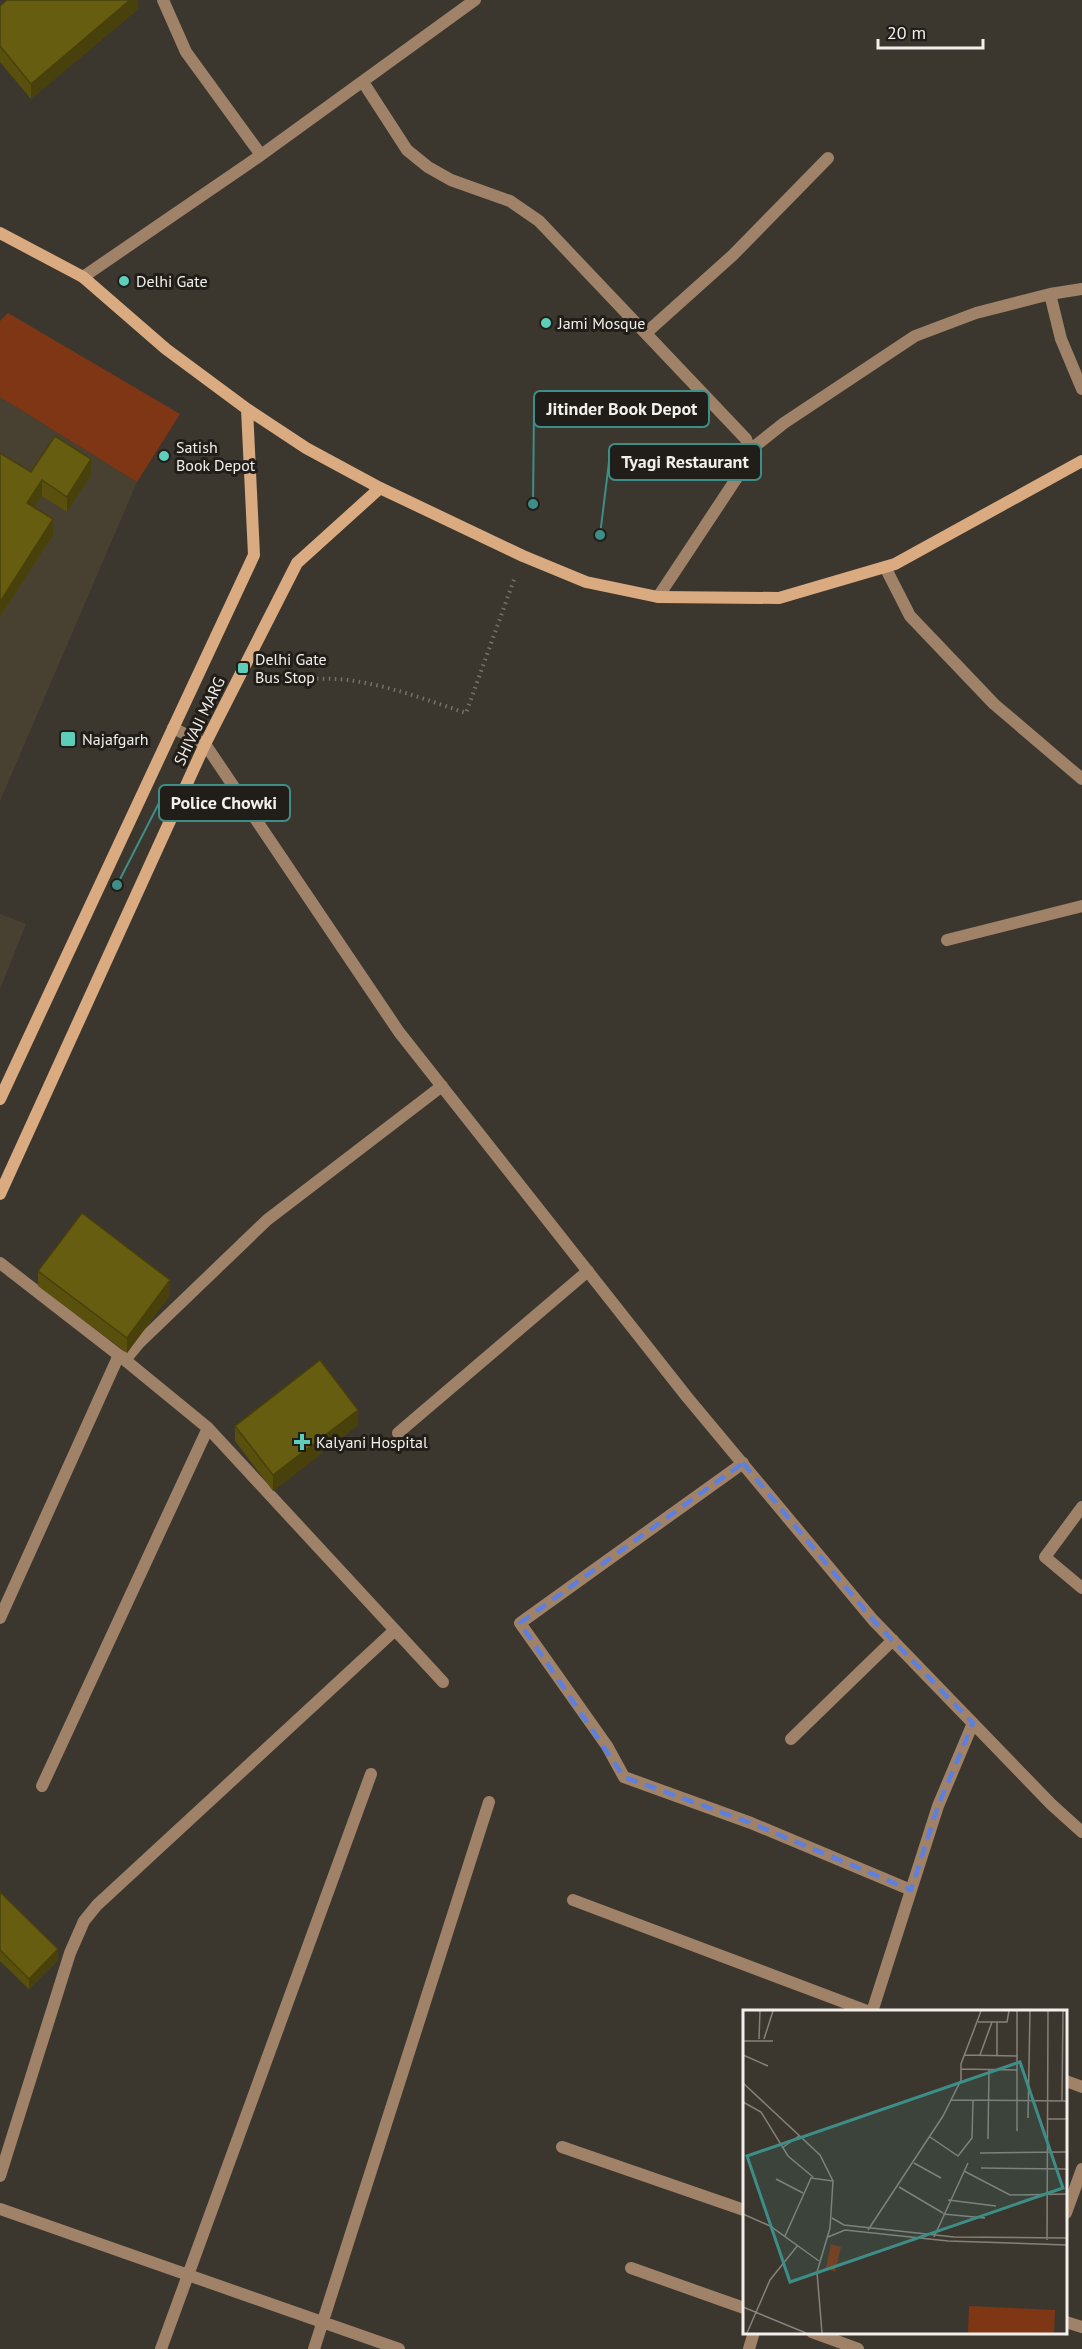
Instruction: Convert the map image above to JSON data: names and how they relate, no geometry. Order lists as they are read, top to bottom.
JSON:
{
  "streets": {
    "main road": ["SHIVAJI MARG"]
  },
  "places": {
    "other": [
      "Delhi Gate",
      "Jami Mosque",
      "Satish Book Depot",
      "Jitinder Book Depot",
      "Tyagi Restaurant",
      "Police Chowki"
    ],
    "transit": ["Delhi Gate Bus Stop", "Najafgarh"],
    "health": ["Kalyani Hospital"]
  },
  "scale_bar": "20 m"
}
